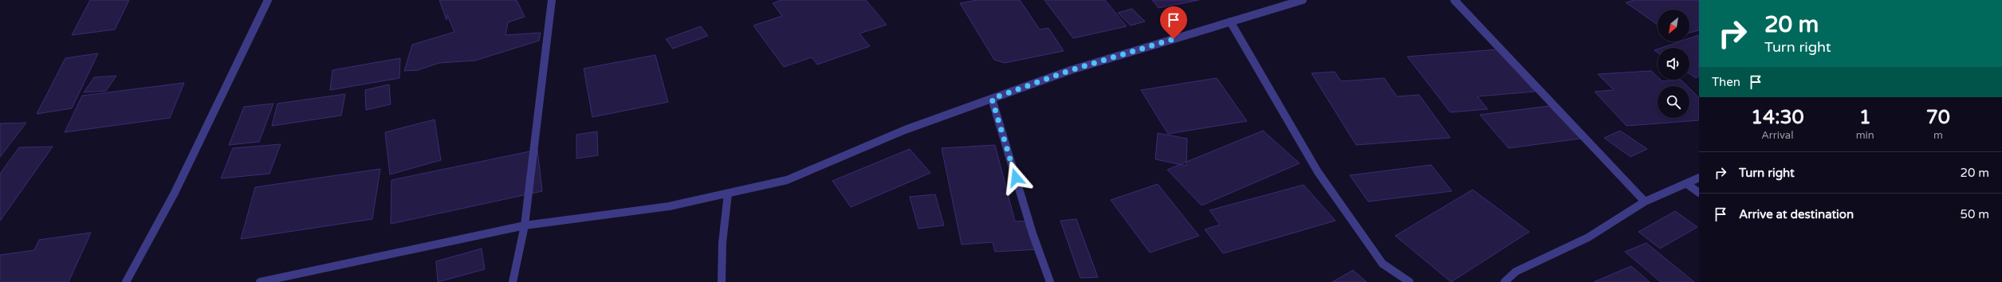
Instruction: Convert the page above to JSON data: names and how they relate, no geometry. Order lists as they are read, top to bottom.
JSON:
{
  "north": "bottom left",
  "page": {
    "turn": ["20 m", "Turn right"],
    "then": "Then",
    "eta": [
      "14:30",
      "Arrival",
      "1",
      "min",
      "70",
      "m"
    ],
    "list": [
      {
        "name": "Turn right",
        "value": "20 m"
      },
      {
        "name": "Arrive at destination",
        "value": "50 m"
      }
    ]
  }
}
